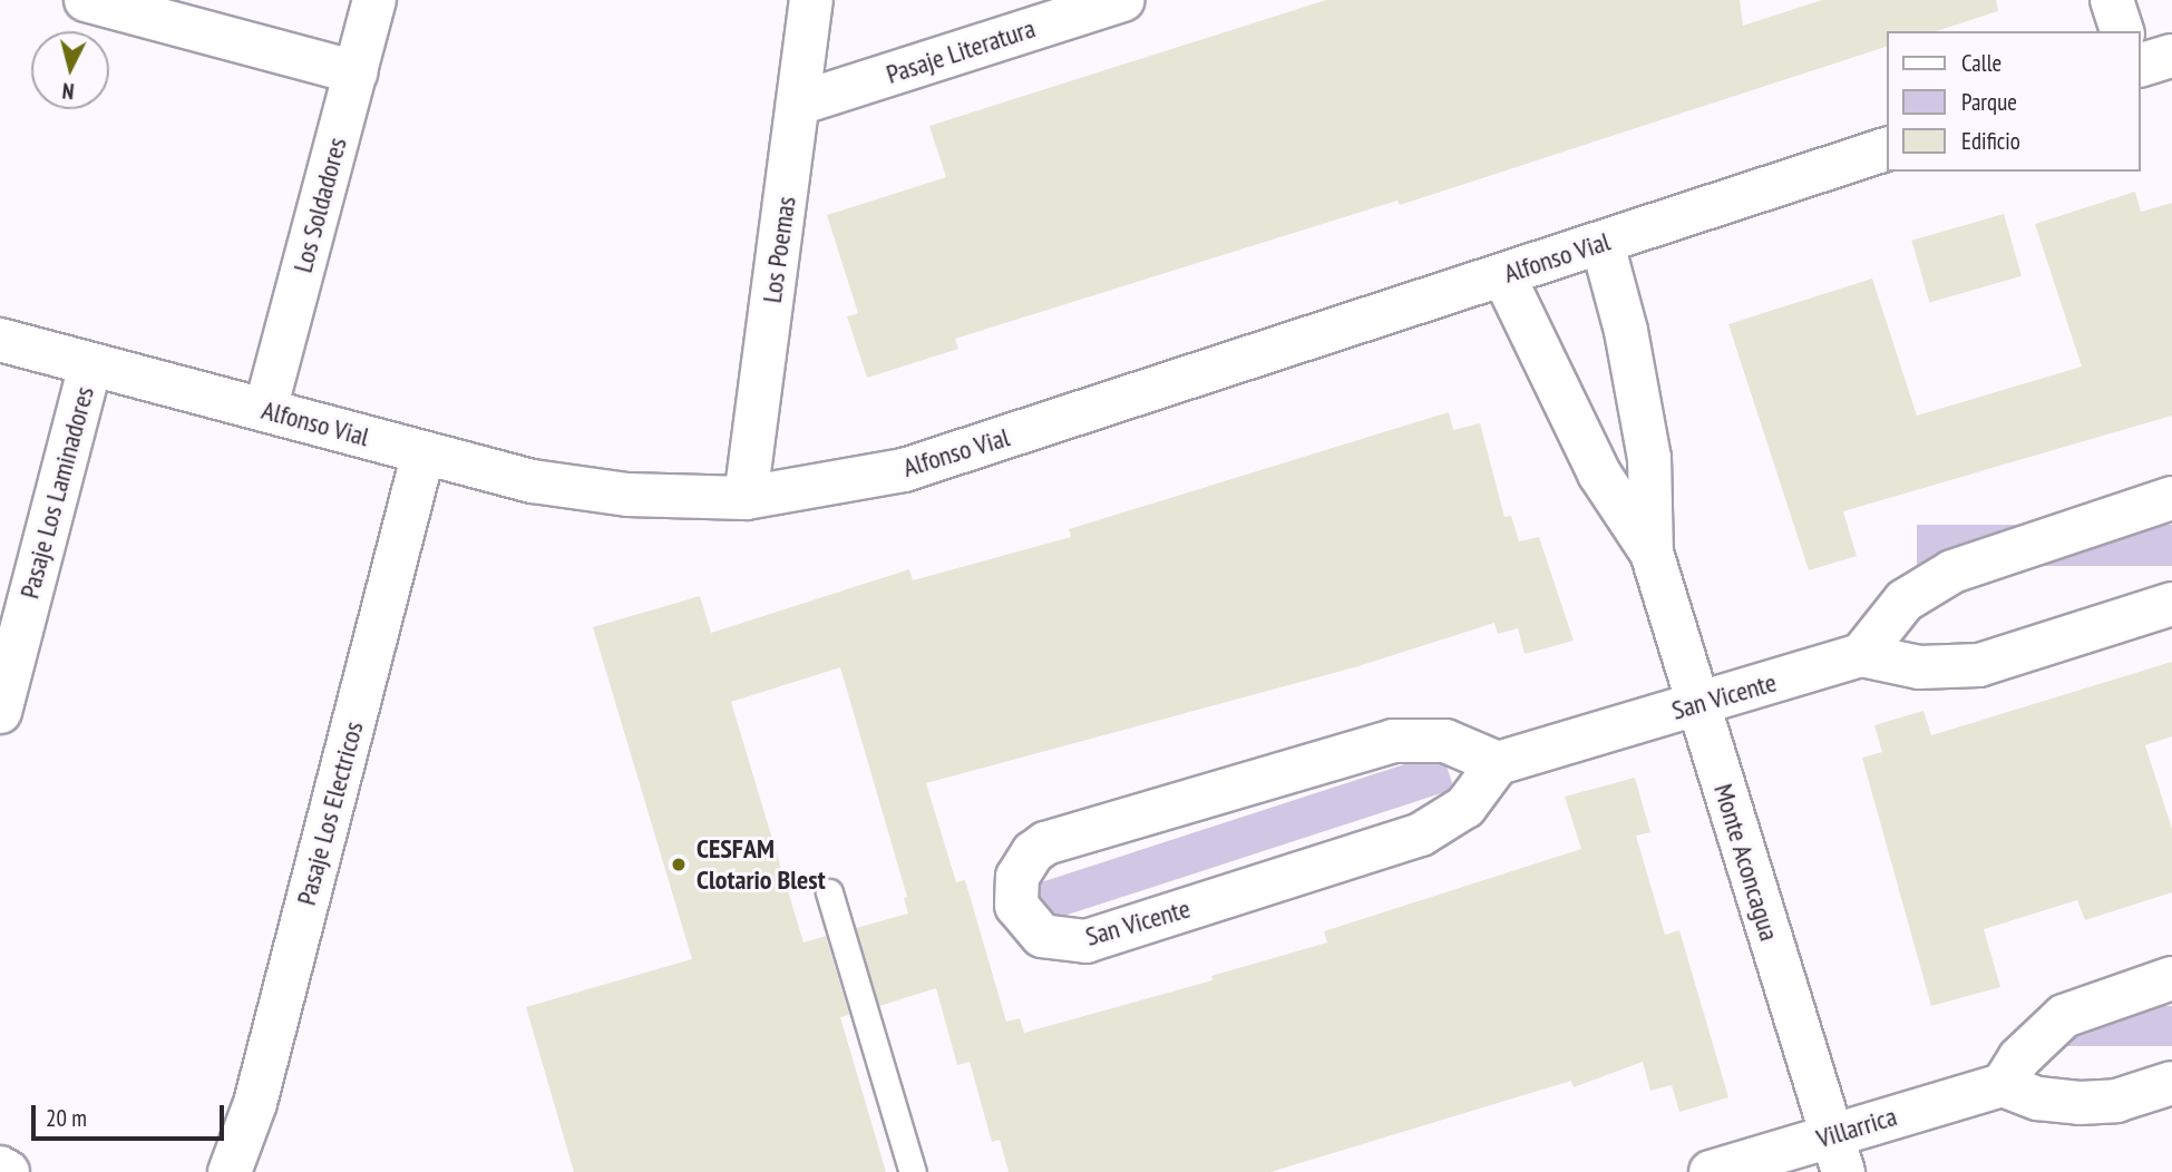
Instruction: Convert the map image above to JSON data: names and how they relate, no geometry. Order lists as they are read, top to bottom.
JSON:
{
  "streets": {
    "street": [
      "Pasaje Literatura",
      "Los Soldadores",
      "Los Poemas",
      "Alfonso Vial",
      "Pasaje Los Laminadores",
      "San Vicente",
      "Pasaje Los Electricos",
      "Monte Aconcagua",
      "Villarrica"
    ]
  },
  "crossings": [
    ["Pasaje Literatura", "Los Poemas"],
    ["Los Soldadores", "Alfonso Vial"],
    ["Los Poemas", "Alfonso Vial"],
    ["Alfonso Vial", "Pasaje Los Laminadores"],
    ["Alfonso Vial", "Pasaje Los Electricos"],
    ["Alfonso Vial", "Monte Aconcagua"],
    ["San Vicente", "Monte Aconcagua"],
    ["Monte Aconcagua", "Villarrica"]
  ],
  "places": ["CESFAM Clotario Blest"],
  "legend": ["Calle", "Parque", "Edificio"],
  "scale_bar": "20 m",
  "north": "bottom"
}
